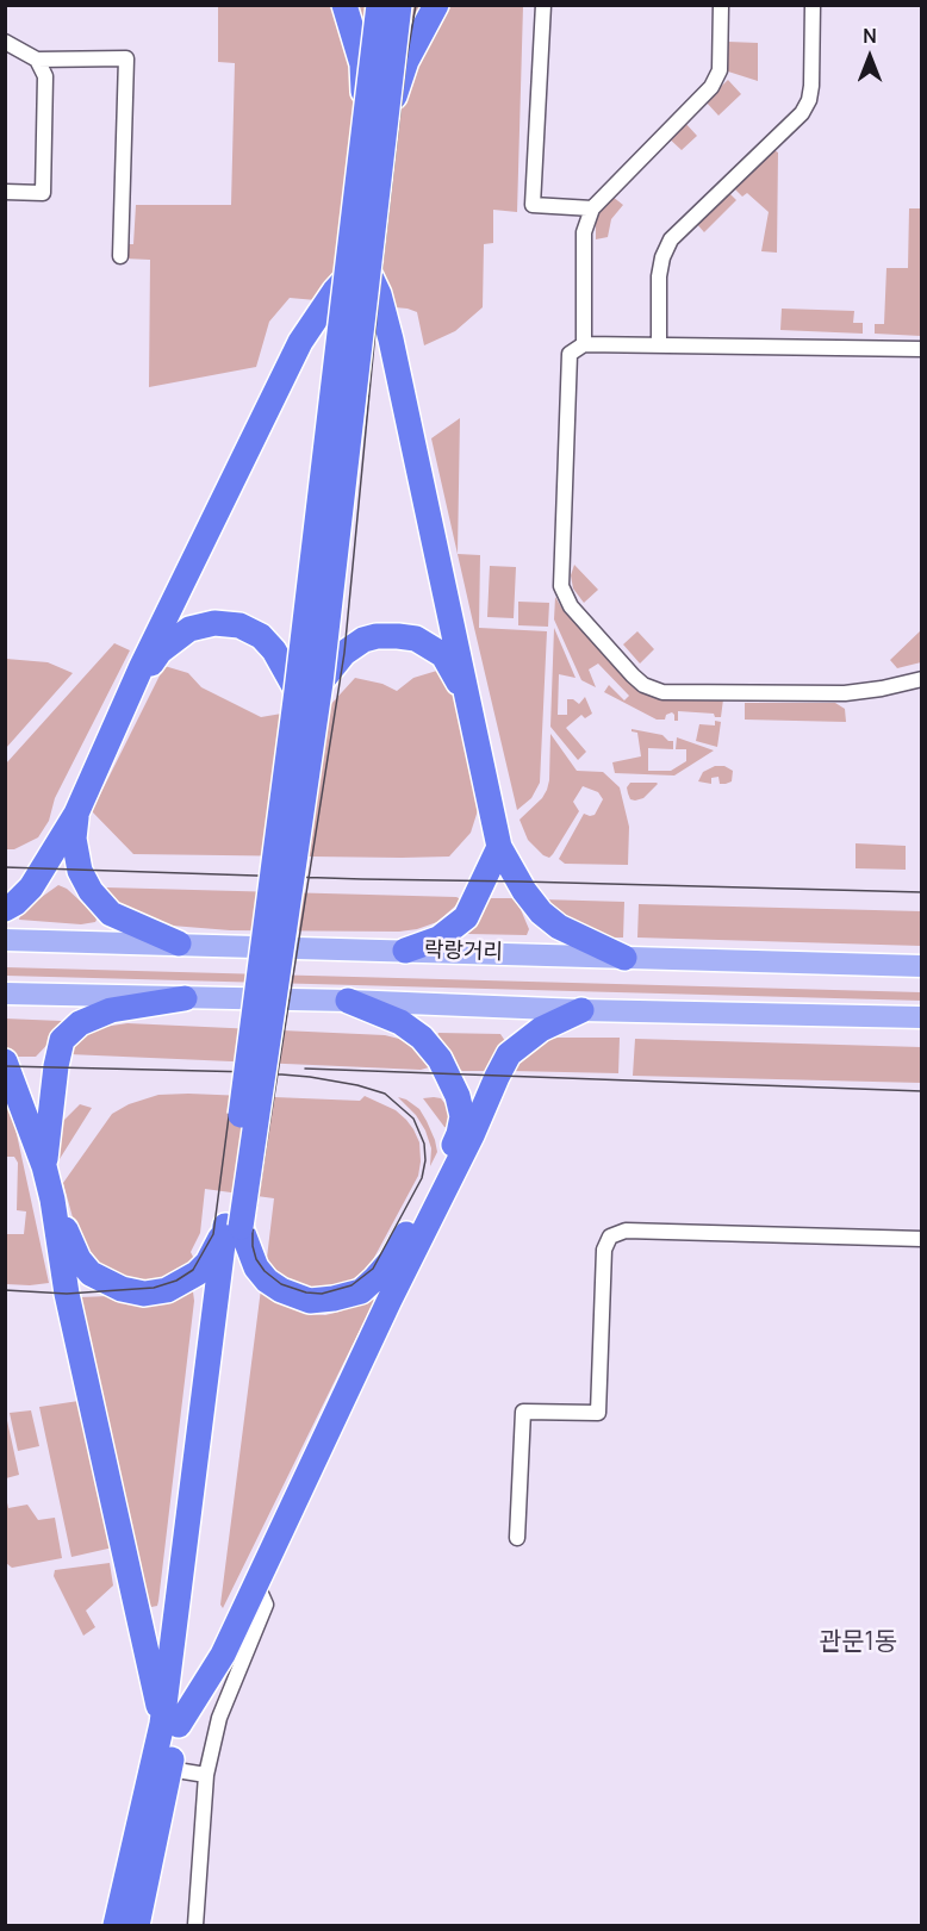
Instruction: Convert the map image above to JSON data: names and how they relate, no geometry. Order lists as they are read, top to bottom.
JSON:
{
  "streets": {
    "main road": ["락랑거리"]
  },
  "districts": ["관문1동"],
  "north": "top"
}
